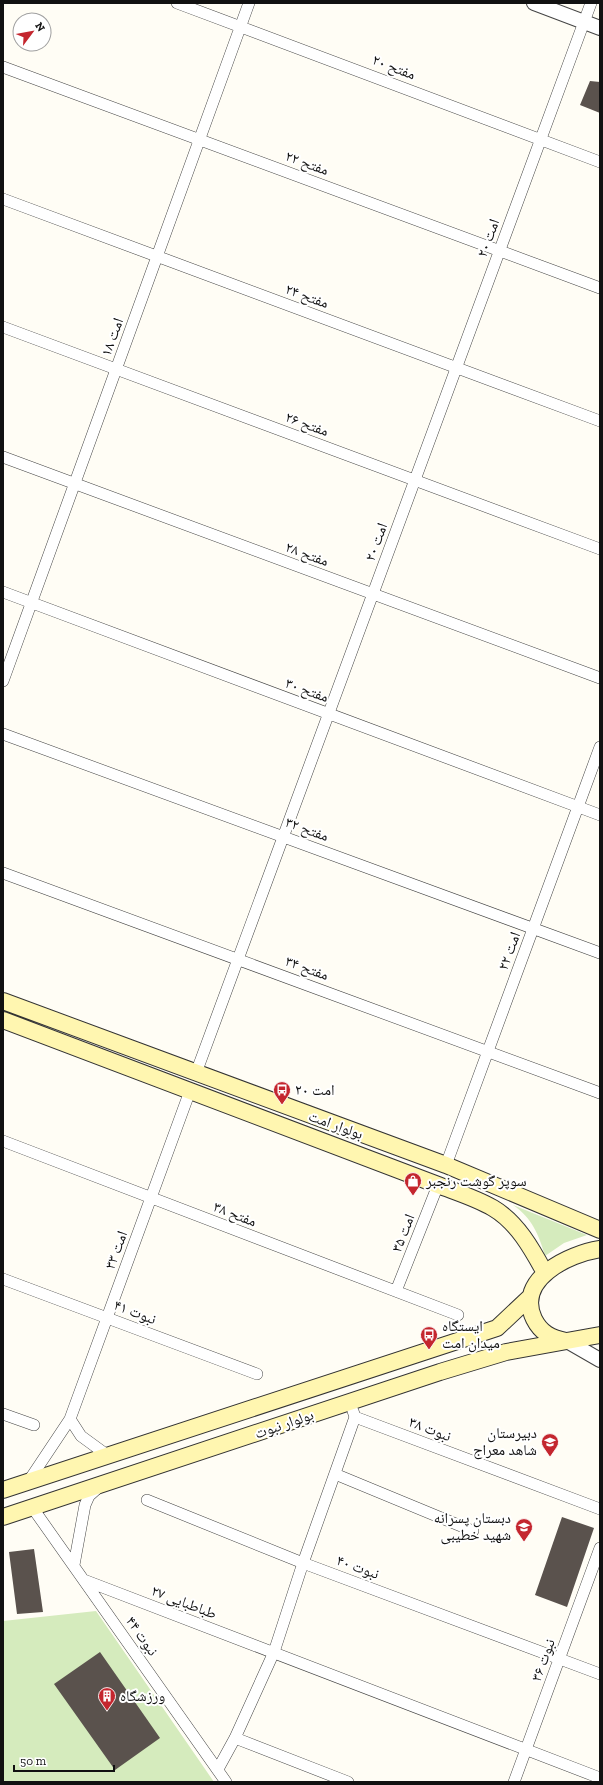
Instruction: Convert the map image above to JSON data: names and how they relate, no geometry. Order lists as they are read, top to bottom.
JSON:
{
  "streets": {
    "main road": ["بولوار امت", "بولوار نبوت"],
    "street": [
      "مفتح ۲۰",
      "مفتح ۲۲",
      "امت ۲۰",
      "مفتح ۲۴",
      "امت ۱۸",
      "مفتح ۲۶",
      "مفتح ۲۸",
      "مفتح ۳۰",
      "مفتح ۳۲",
      "امت ۲۲",
      "مفتح ۳۴",
      "مفتح ۳۸",
      "امت ۳۵",
      "امت ۳۳",
      "نبوت ۴۱",
      "نبوت ۳۸",
      "نبوت ۴۰",
      "طباطبایی ۲۷",
      "نبوت ۴۴",
      "نبوت ۳۶"
    ]
  },
  "crossings": [
    ["مفتح ۲۰", "امت ۲۰"],
    ["مفتح ۲۰", "امت ۱۸"],
    ["مفتح ۲۲", "امت ۲۰"],
    ["مفتح ۲۲", "امت ۱۸"],
    ["امت ۲۰", "مفتح ۲۴"],
    ["امت ۲۰", "مفتح ۲۶"],
    ["امت ۲۰", "مفتح ۲۸"],
    ["امت ۲۰", "مفتح ۳۰"],
    ["امت ۲۰", "مفتح ۳۲"],
    ["امت ۲۰", "مفتح ۳۴"],
    ["امت ۲۰", "بولوار امت"],
    ["مفتح ۲۴", "امت ۱۸"],
    ["امت ۱۸", "مفتح ۲۶"],
    ["امت ۱۸", "مفتح ۲۸"],
    ["امت ۱۸", "مفتح ۳۰"],
    ["مفتح ۳۰", "امت ۲۲"],
    ["مفتح ۳۲", "امت ۲۲"],
    ["امت ۲۲", "مفتح ۳۴"],
    ["امت ۲۲", "بولوار امت"],
    ["بولوار امت", "امت ۳۵"],
    ["بولوار امت", "امت ۳۳"],
    ["مفتح ۳۸", "امت ۳۵"],
    ["مفتح ۳۸", "امت ۳۳"],
    ["امت ۳۳", "نبوت ۴۱"],
    ["امت ۳۳", "بولوار نبوت"],
    ["بولوار نبوت", "نبوت ۴۴"],
    ["نبوت ۴۰", "نبوت ۳۶"],
    ["طباطبایی ۲۷", "نبوت ۴۴"],
    ["طباطبایی ۲۷", "نبوت ۳۶"]
  ],
  "places": {
    "bus stop": ["امت ۲۰", "ایستگاه میدان امت"],
    "shop": ["سوپر گوشت رنجبر"],
    "school or university": ["دبیرستان شاهد معراج", "دبستان پسرانه شهید خطیبی"],
    "building": ["ورزشگاه"]
  },
  "scale_bar": "50 m",
  "north": "top right"
}
